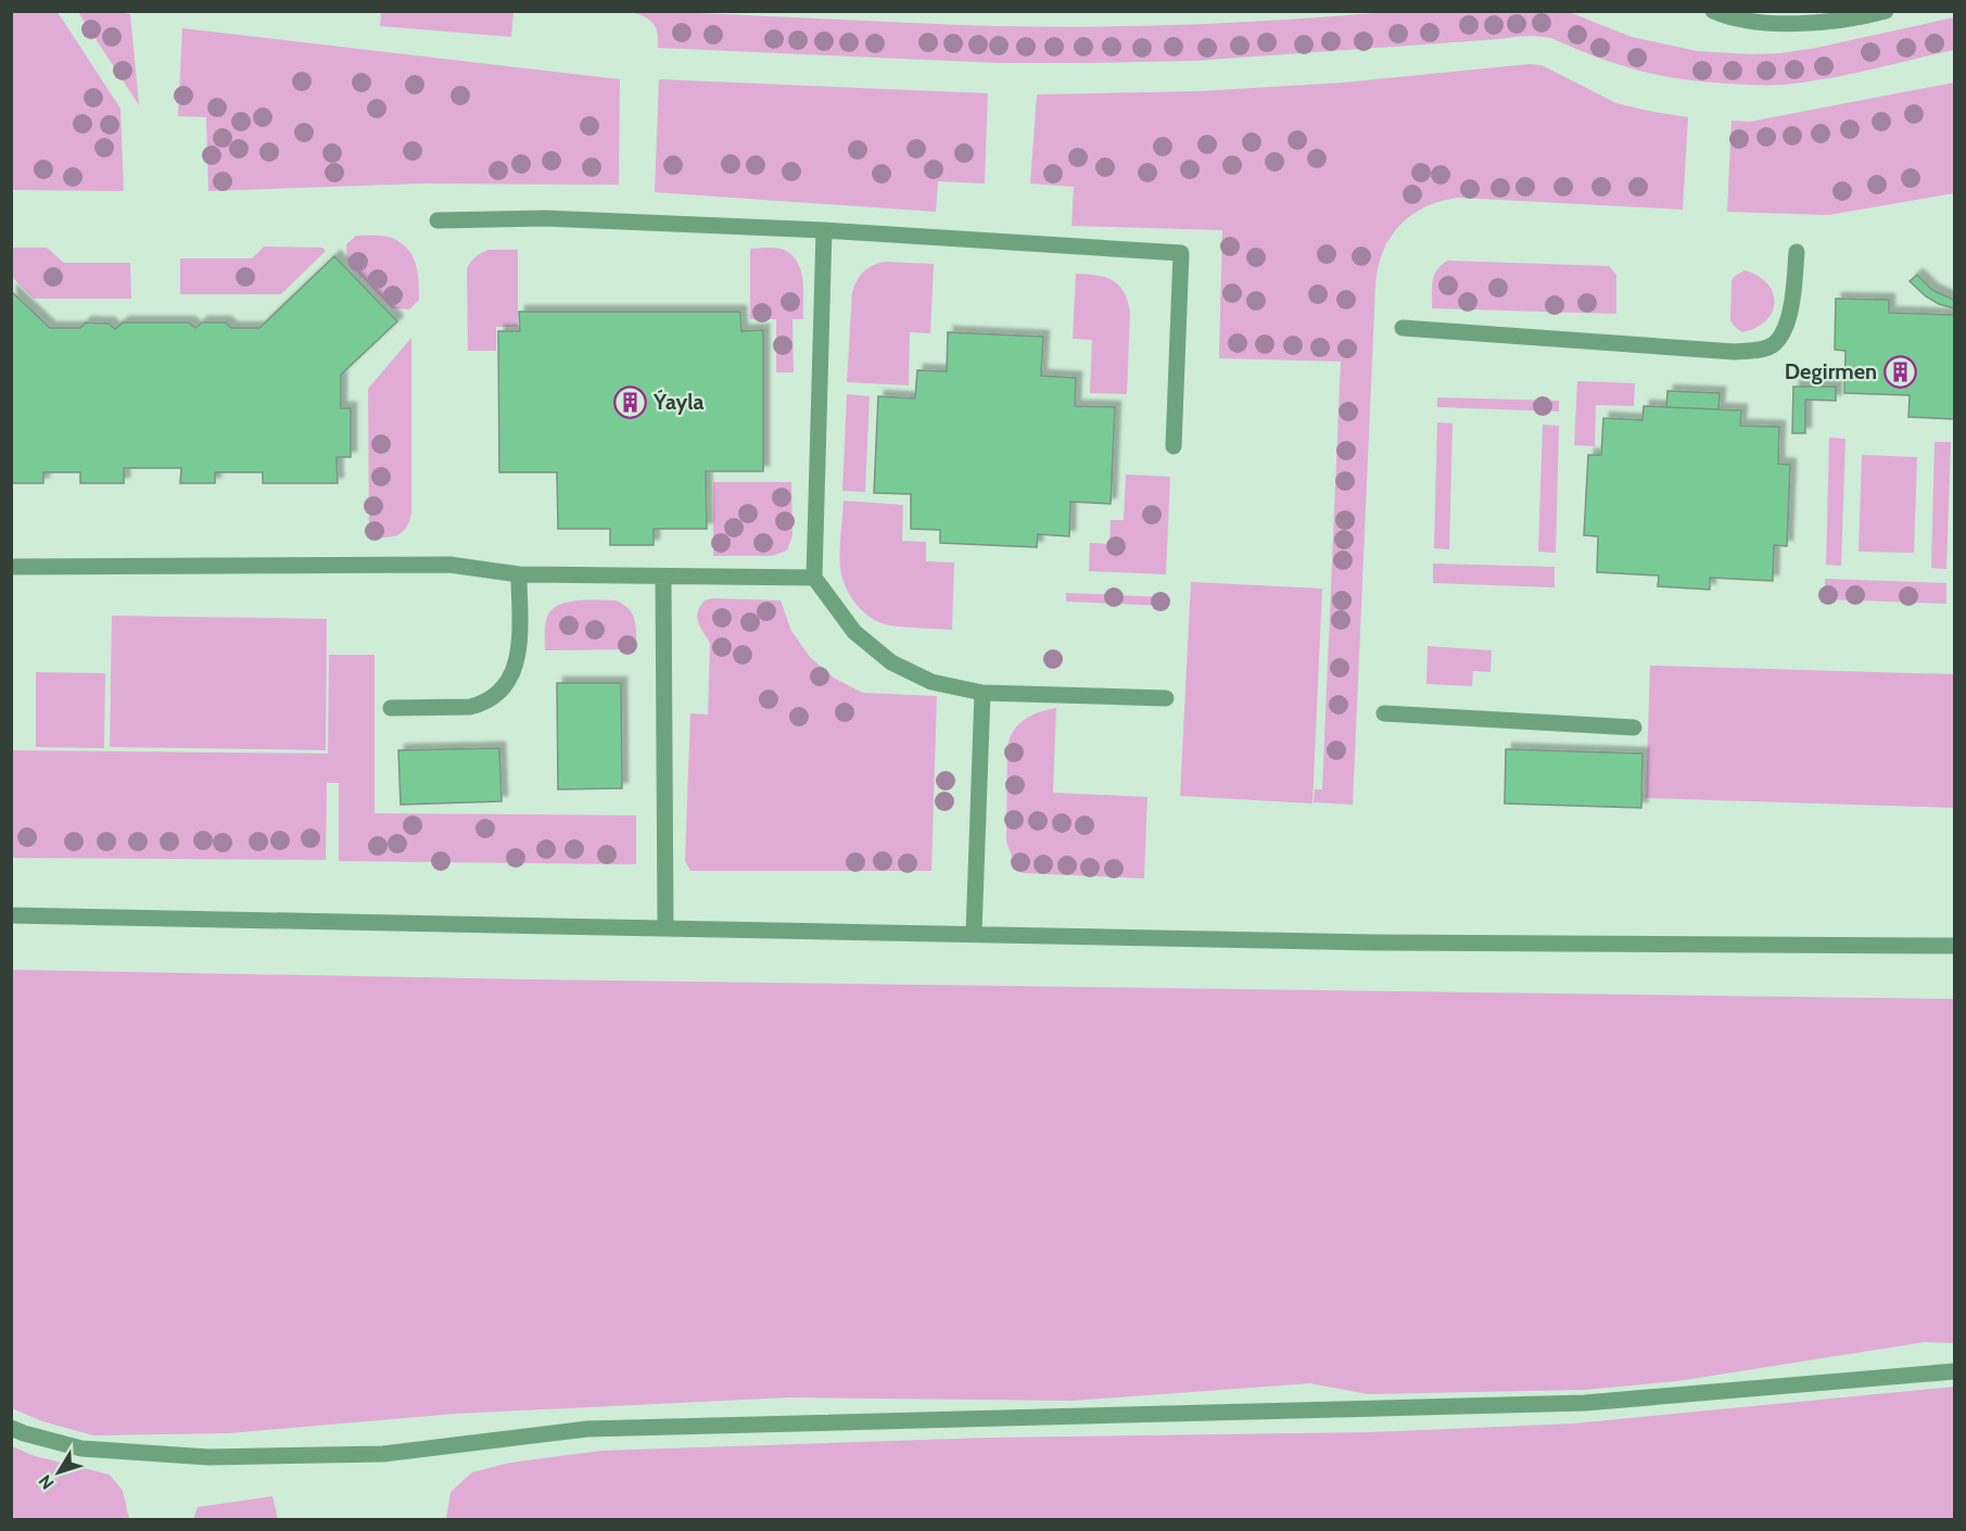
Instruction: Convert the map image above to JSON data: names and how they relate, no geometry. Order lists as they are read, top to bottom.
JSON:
{
  "places": {
    "building": ["Degirmen", "Ýayla"]
  },
  "north": "bottom left"
}
